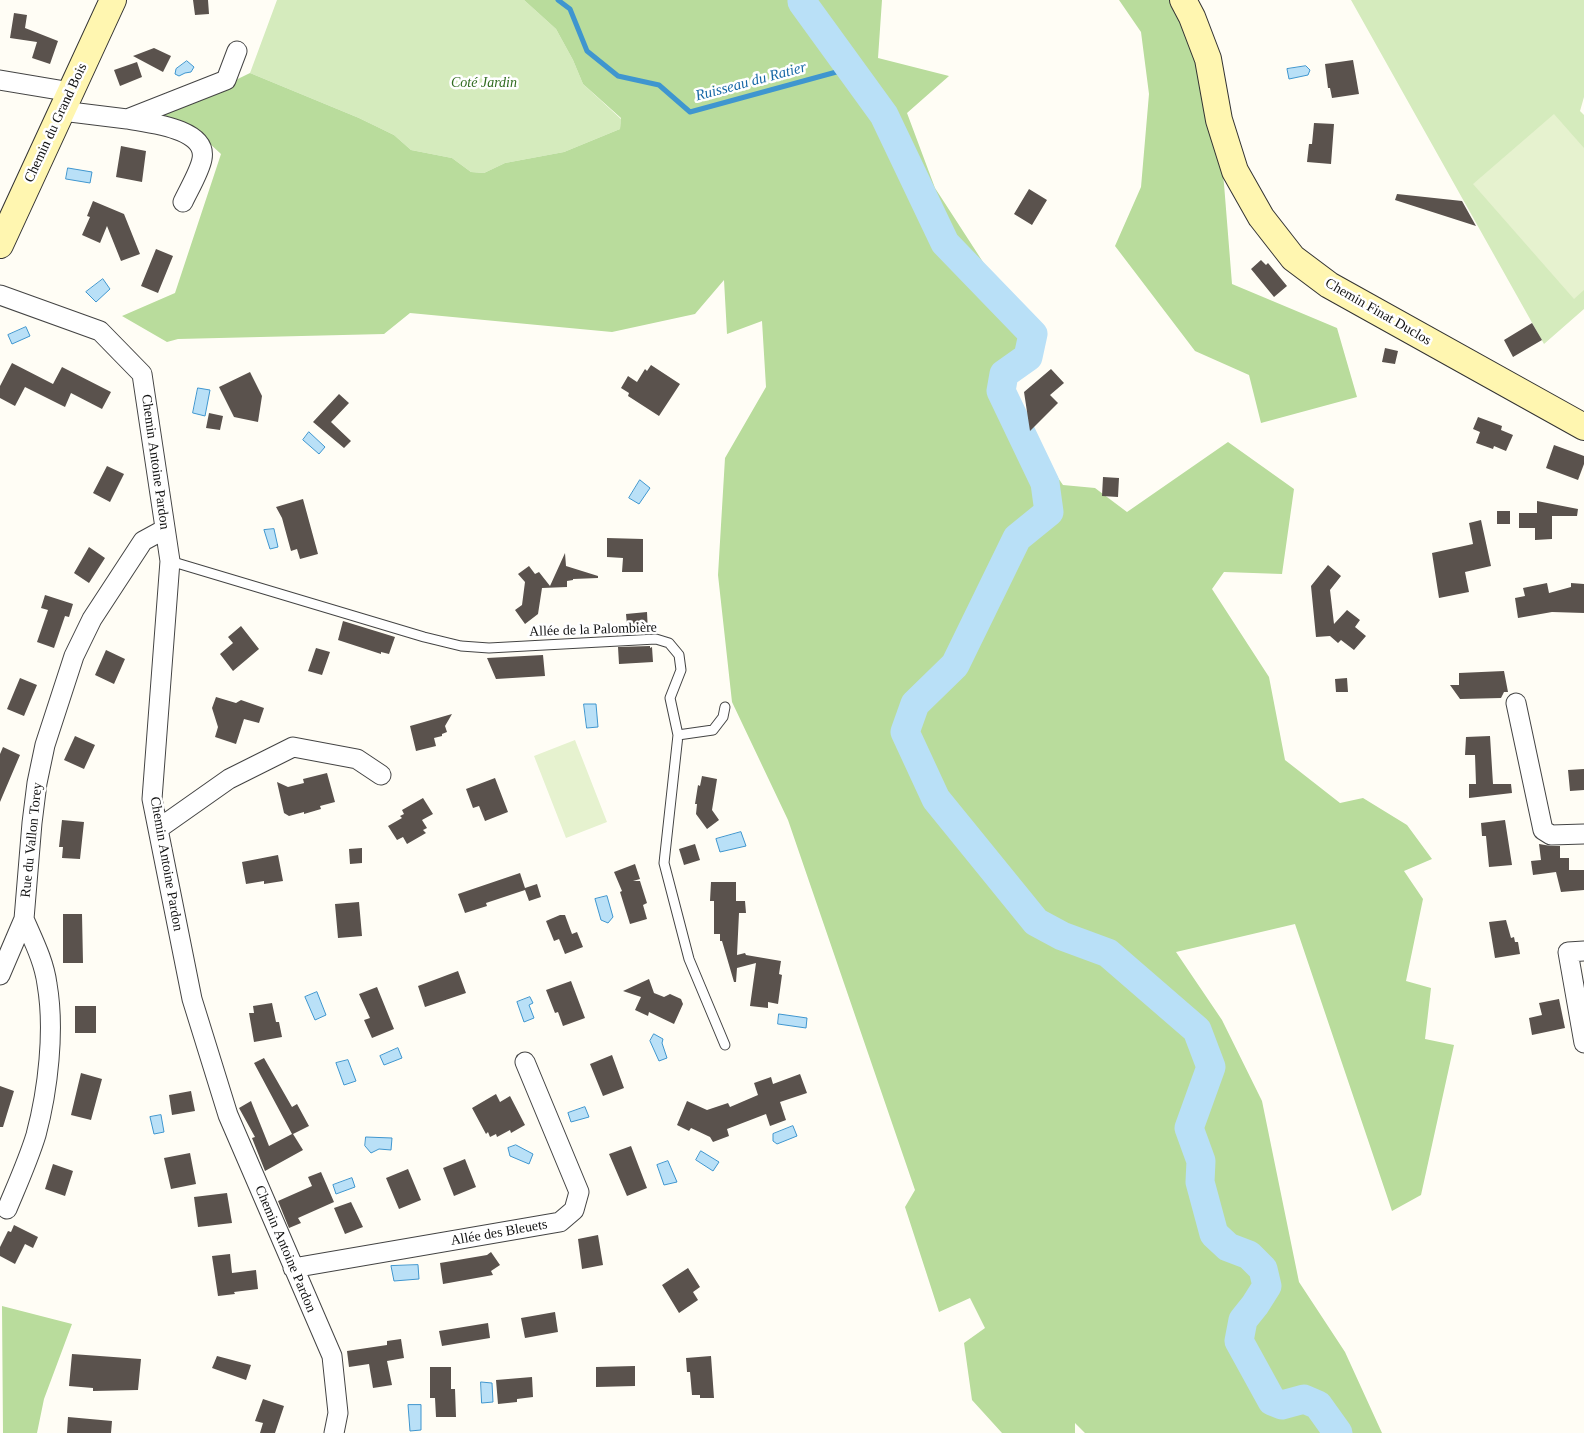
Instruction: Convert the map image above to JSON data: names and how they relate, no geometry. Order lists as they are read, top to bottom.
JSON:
{
  "streets": {
    "main road": ["Chemin du Grand Bois", "Chemin Finat Duclos"],
    "street": ["Chemin Antoine Pardon", "Rue du Vallon Torey", "Allée des Bleuets"],
    "lane": ["Allée de la Palombière"]
  },
  "crossings": [
    ["Chemin Antoine Pardon", "Allée de la Palombière"],
    ["Chemin Antoine Pardon", "Rue du Vallon Torey"],
    ["Chemin Antoine Pardon", "Allée des Bleuets"]
  ],
  "water": ["Ruisseau du Ratier"],
  "parks": ["Coté Jardin"]
}
